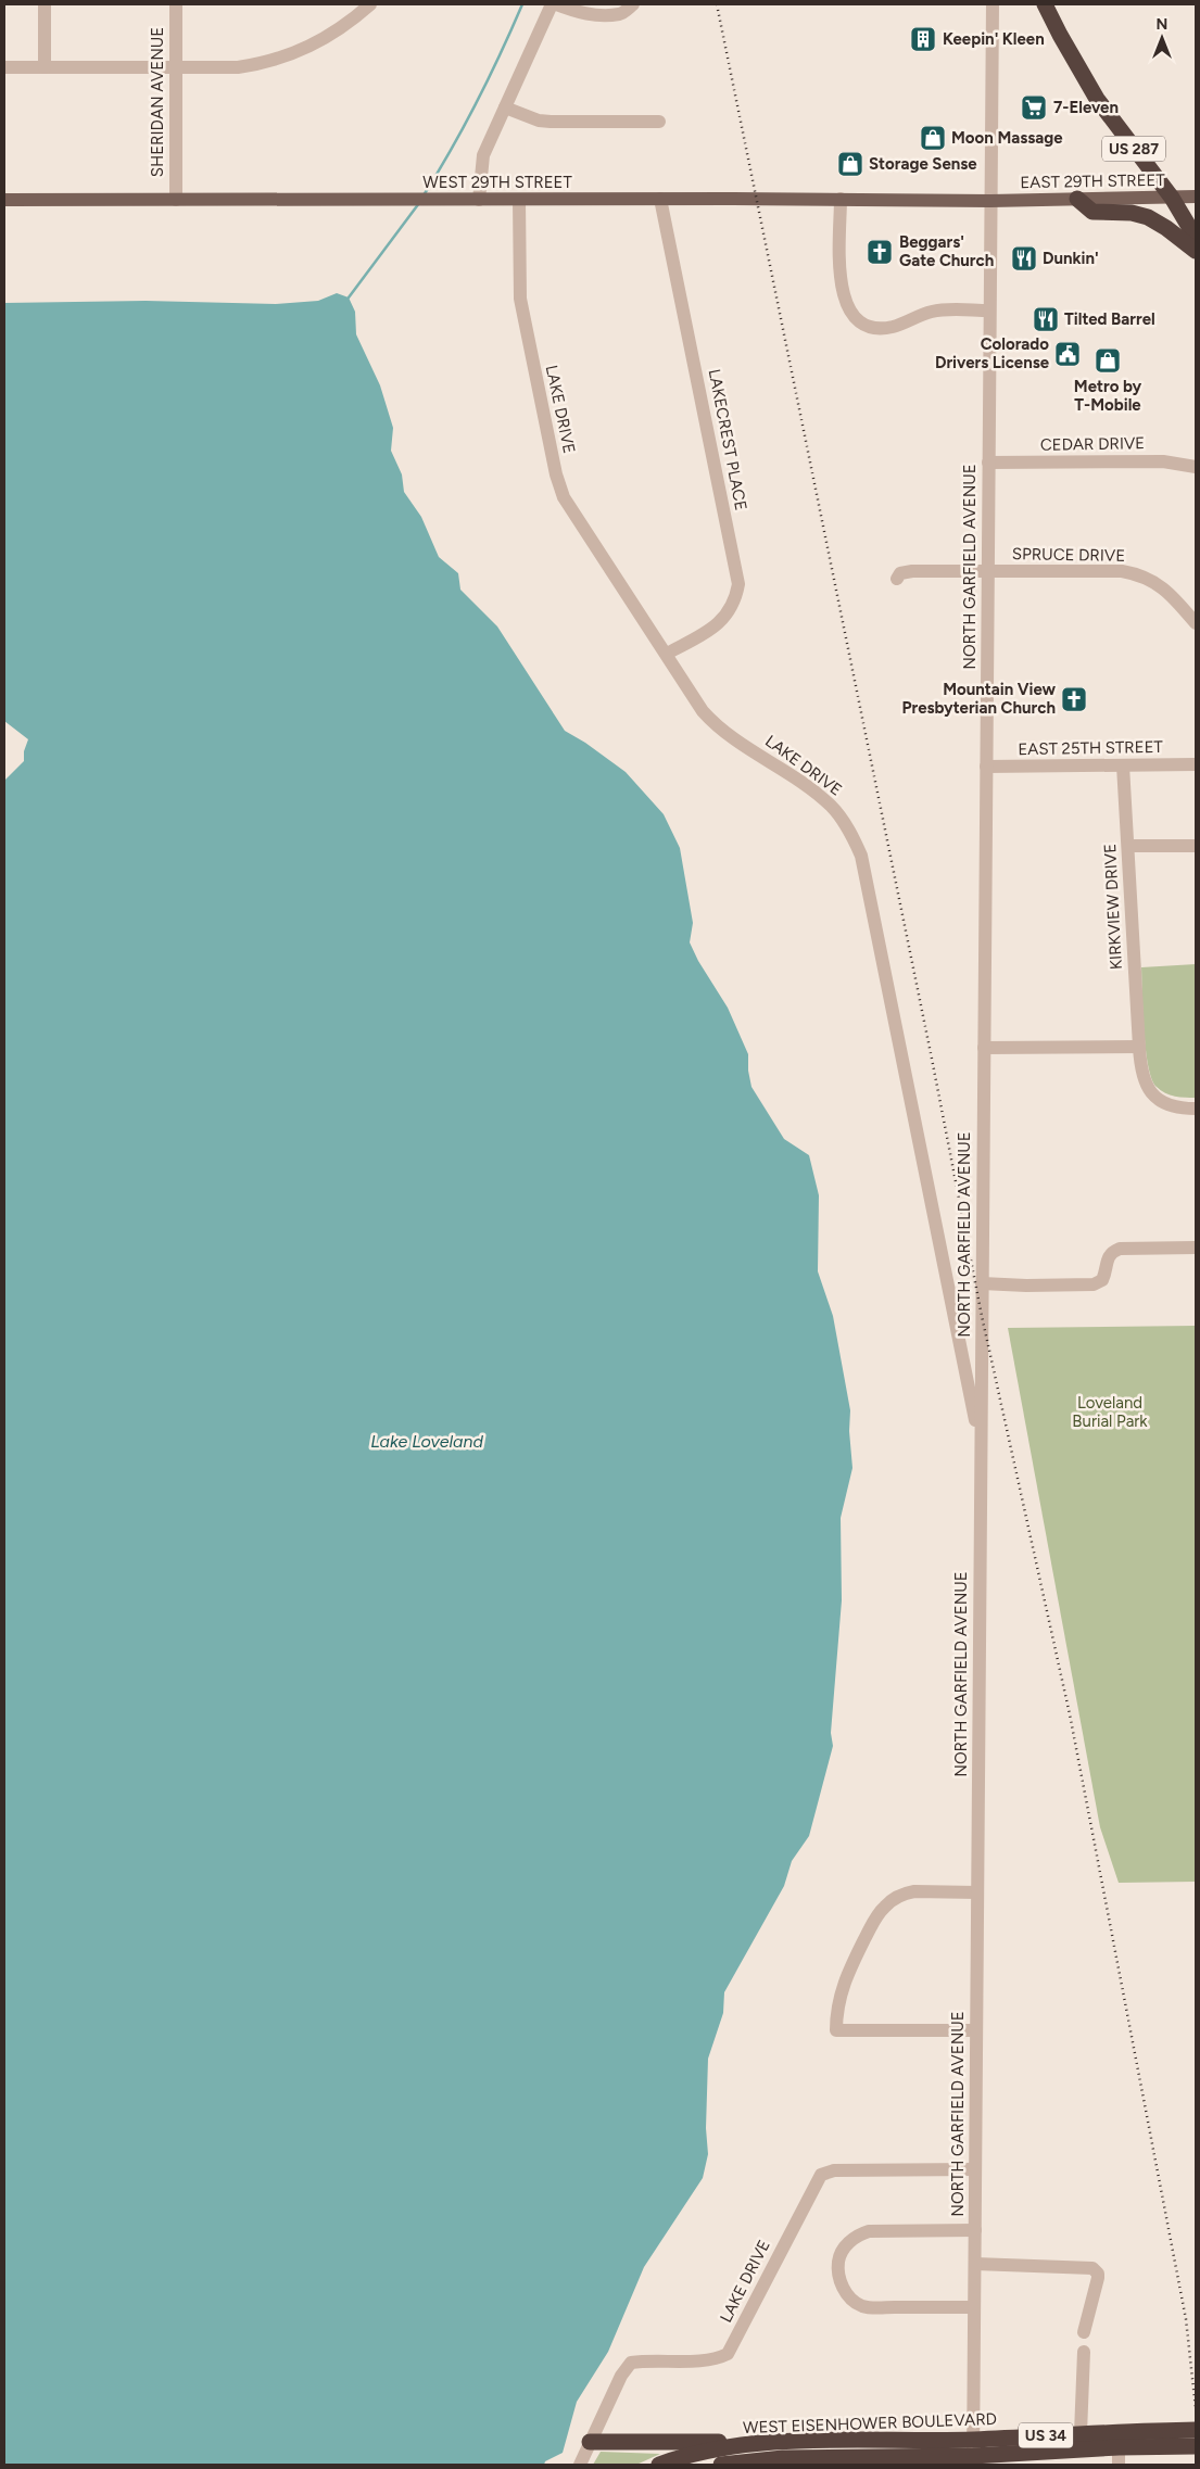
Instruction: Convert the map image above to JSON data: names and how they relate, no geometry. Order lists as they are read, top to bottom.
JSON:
{
  "streets": {
    "highway": ["US 287", "WEST EISENHOWER BOULEVARD", "US 34"],
    "main road": ["EAST 29TH STREET", "WEST 29TH STREET"],
    "street": [
      "SHERIDAN AVENUE",
      "LAKE DRIVE",
      "LAKECREST PLACE",
      "CEDAR DRIVE",
      "SPRUCE DRIVE",
      "NORTH GARFIELD AVENUE",
      "EAST 25TH STREET",
      "KIRKVIEW DRIVE"
    ]
  },
  "crossings": [
    ["SHERIDAN AVENUE", "WEST 29TH STREET"],
    ["US 287", "EAST 29TH STREET"],
    ["EAST 29TH STREET", "WEST 29TH STREET"],
    ["EAST 29TH STREET", "NORTH GARFIELD AVENUE"],
    ["WEST 29TH STREET", "LAKE DRIVE"],
    ["WEST 29TH STREET", "LAKECREST PLACE"],
    ["WEST 29TH STREET", "NORTH GARFIELD AVENUE"],
    ["LAKE DRIVE", "LAKECREST PLACE"],
    ["LAKE DRIVE", "NORTH GARFIELD AVENUE"],
    ["CEDAR DRIVE", "NORTH GARFIELD AVENUE"],
    ["SPRUCE DRIVE", "NORTH GARFIELD AVENUE"],
    ["NORTH GARFIELD AVENUE", "EAST 25TH STREET"],
    ["NORTH GARFIELD AVENUE", "WEST EISENHOWER BOULEVARD"],
    ["EAST 25TH STREET", "KIRKVIEW DRIVE"],
    ["WEST EISENHOWER BOULEVARD", "US 34"]
  ],
  "water": ["Lake Loveland"],
  "parks": ["Loveland Burial Park"],
  "places": {
    "building": ["Keepin' Kleen"],
    "supermarket": ["7-Eleven"],
    "shop": ["Moon Massage", "Storage Sense", "Metro by T-Mobile"],
    "church": ["Beggars' Gate Church", "Mountain View Presbyterian Church"],
    "restaurant": ["Dunkin'", "Tilted Barrel"],
    "public building": ["Colorado Drivers License"]
  },
  "north": "top"
}
